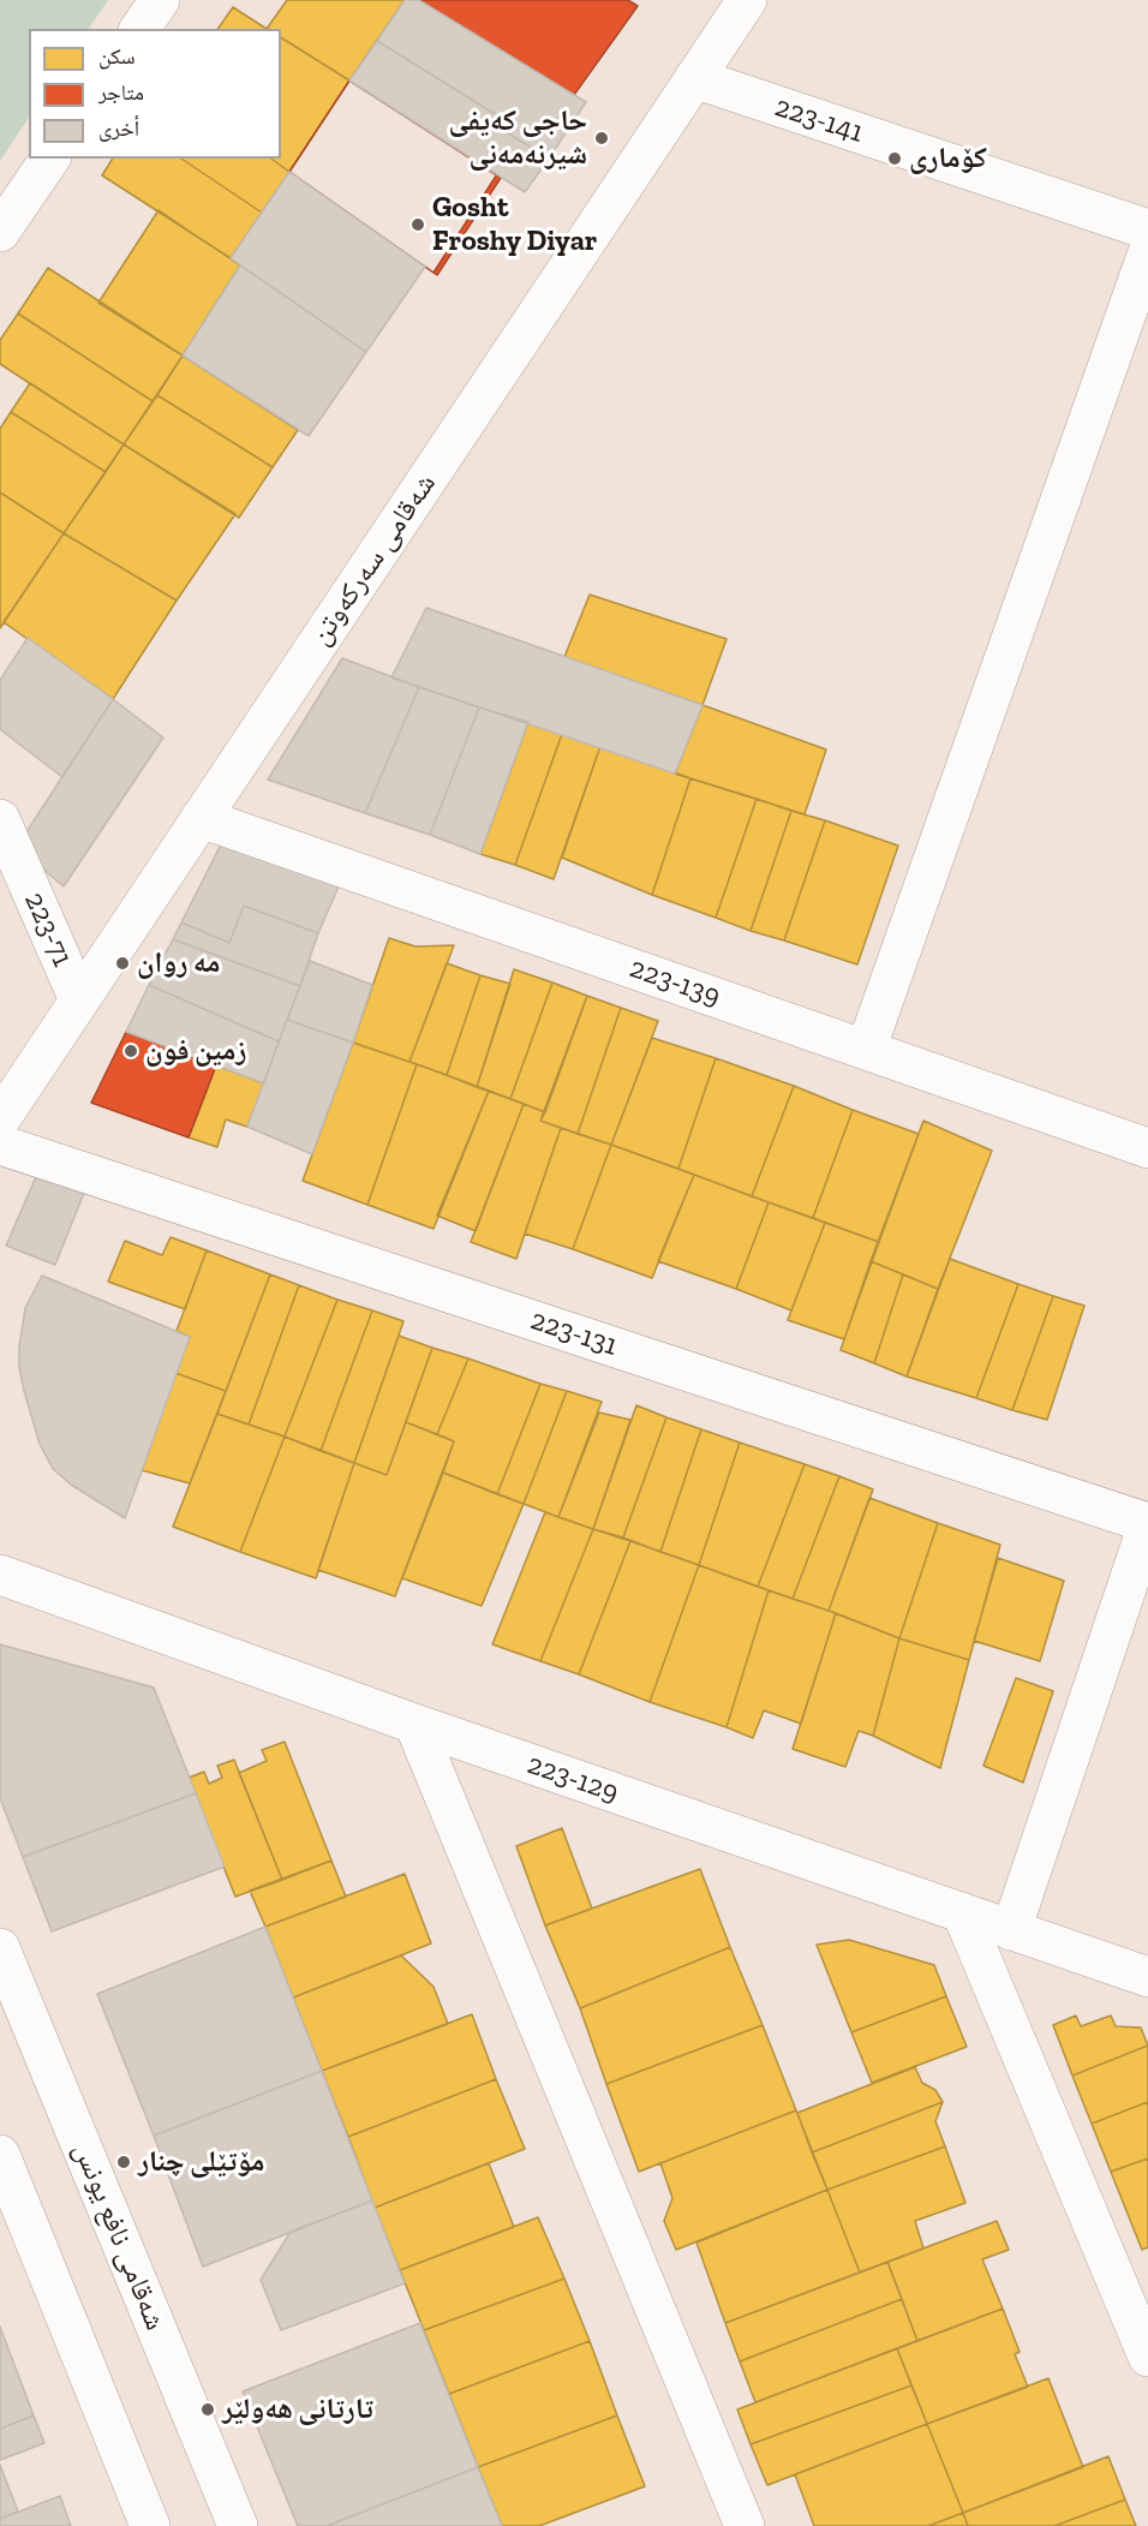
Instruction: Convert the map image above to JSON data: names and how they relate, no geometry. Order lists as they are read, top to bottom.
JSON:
{
  "streets": {
    "street": [
      "223-141",
      "شەقامی سەرکەوتن",
      "223-71",
      "223-139",
      "223-131",
      "223-129",
      "شەقامی نافع یونس"
    ]
  },
  "crossings": [
    ["223-141", "شەقامی سەرکەوتن"],
    ["شەقامی سەرکەوتن", "223-71"],
    ["شەقامی سەرکەوتن", "223-139"]
  ],
  "places": [
    "حاجی کەیفی شیرنەمەنی",
    "كۆماری",
    "Gosht Froshy Diyar",
    "مه روان",
    "زمين فون",
    "مۆتێلی چنار",
    "تارتانی هەولێر"
  ],
  "legend": ["سكن", "متاجر", "أخرى"]
}
